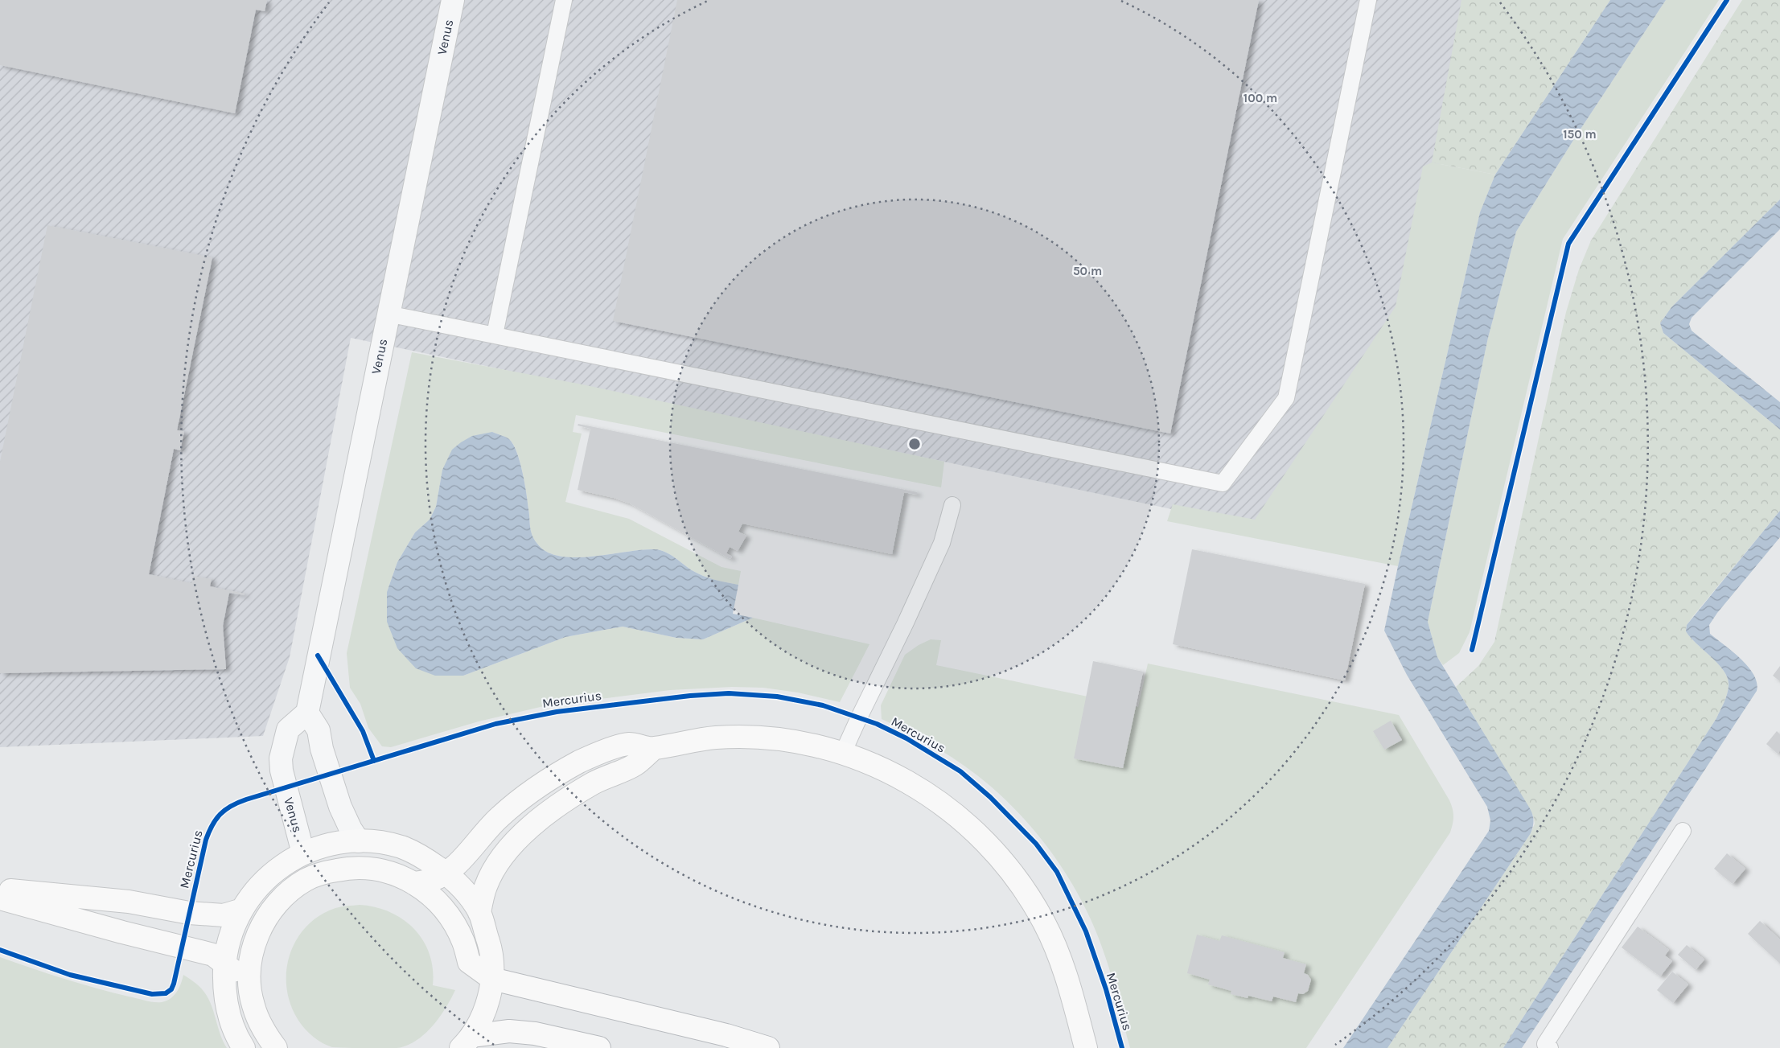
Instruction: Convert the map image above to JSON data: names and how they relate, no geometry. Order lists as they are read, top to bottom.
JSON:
{
  "streets": {
    "street": ["Venus"],
    "cycle path": ["Mercurius"]
  },
  "rings": ["100 m", "150 m", "50 m"]
}
